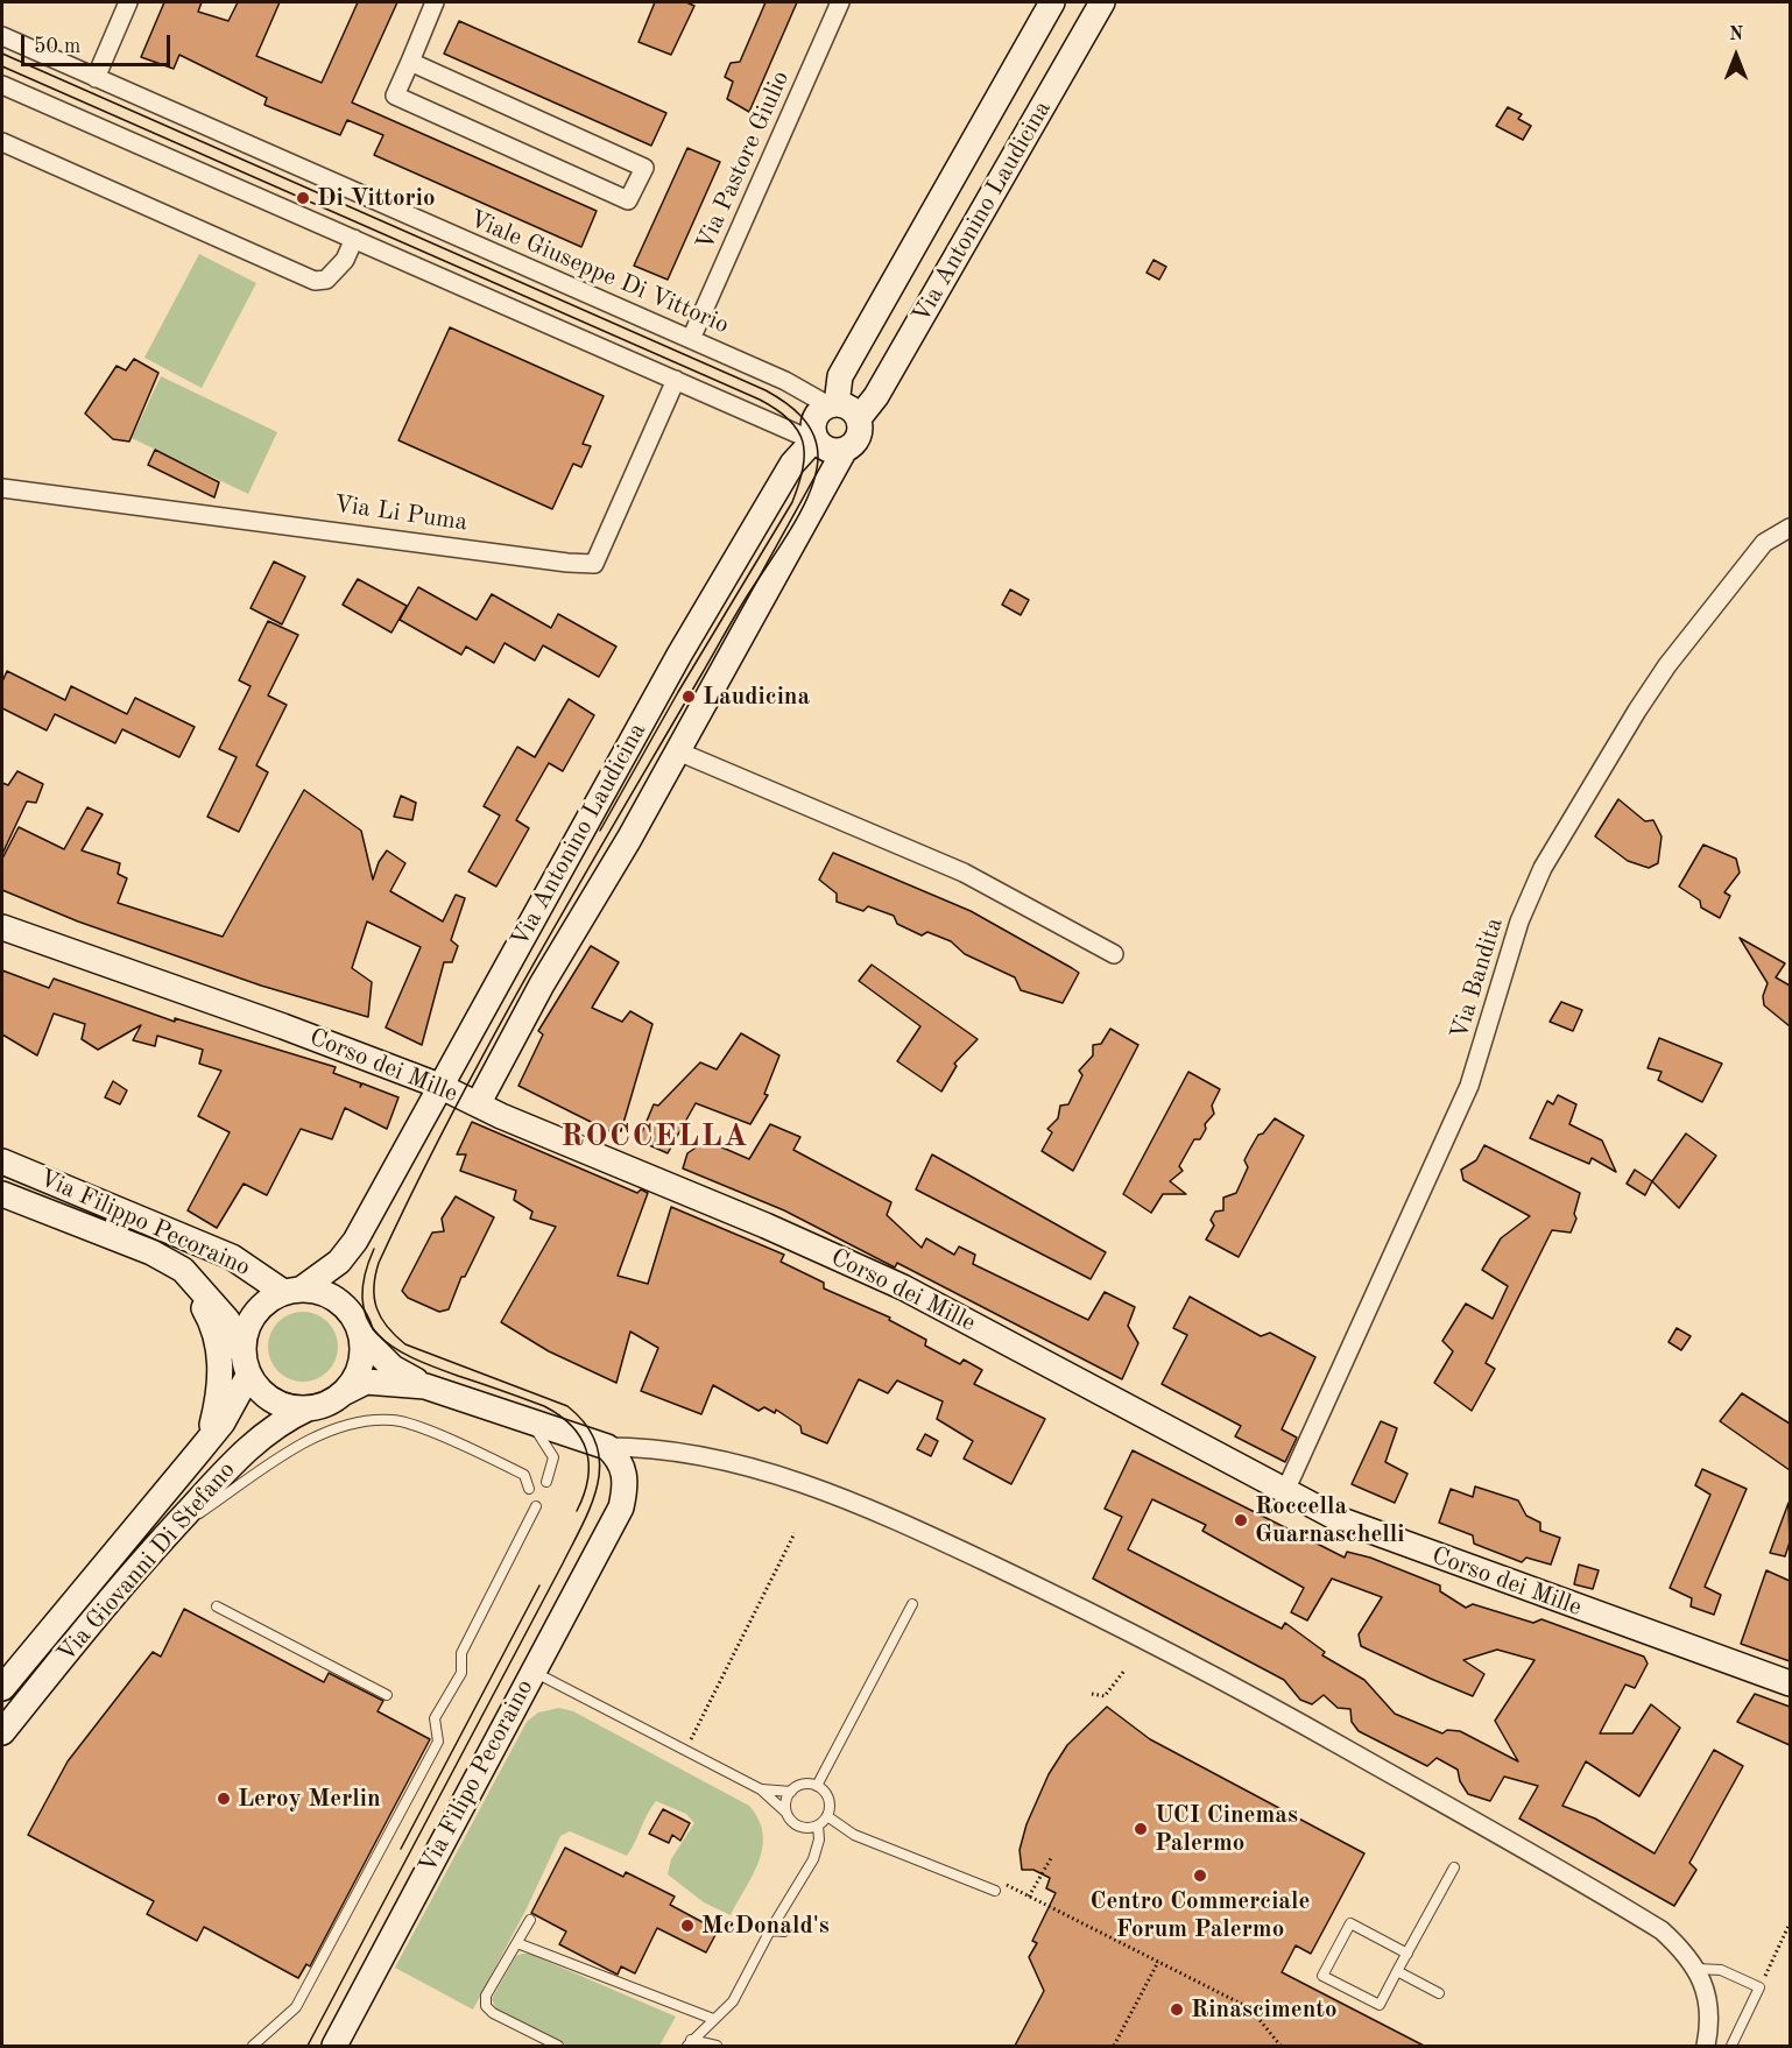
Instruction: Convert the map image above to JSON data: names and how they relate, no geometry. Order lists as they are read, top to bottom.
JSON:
{
  "streets": {
    "street": [
      "Via Pastore Giulio",
      "Via Antonino Laudicina",
      "Viale Giuseppe Di Vittorio",
      "Via Li Puma",
      "Via Bandita",
      "Corso dei Mille",
      "Via Filippo Pecoraino",
      "Via Giovanni Di Stefano",
      "Via Filipo Pecoraino"
    ]
  },
  "crossings": [
    ["Via Pastore Giulio", "Viale Giuseppe Di Vittorio"],
    ["Via Antonino Laudicina", "Viale Giuseppe Di Vittorio"],
    ["Via Antonino Laudicina", "Corso dei Mille"],
    ["Via Bandita", "Corso dei Mille"],
    ["Via Filippo Pecoraino", "Via Giovanni Di Stefano"]
  ],
  "districts": ["ROCCELLA"],
  "places": [
    "Di Vittorio",
    "Laudicina",
    "Roccella Guarnaschelli",
    "Leroy Merlin",
    "UCI Cinemas Palermo",
    "Centro Commerciale Forum Palermo",
    "McDonald's",
    "Rinascimento"
  ],
  "scale_bar": "50 m",
  "north": "top"
}
